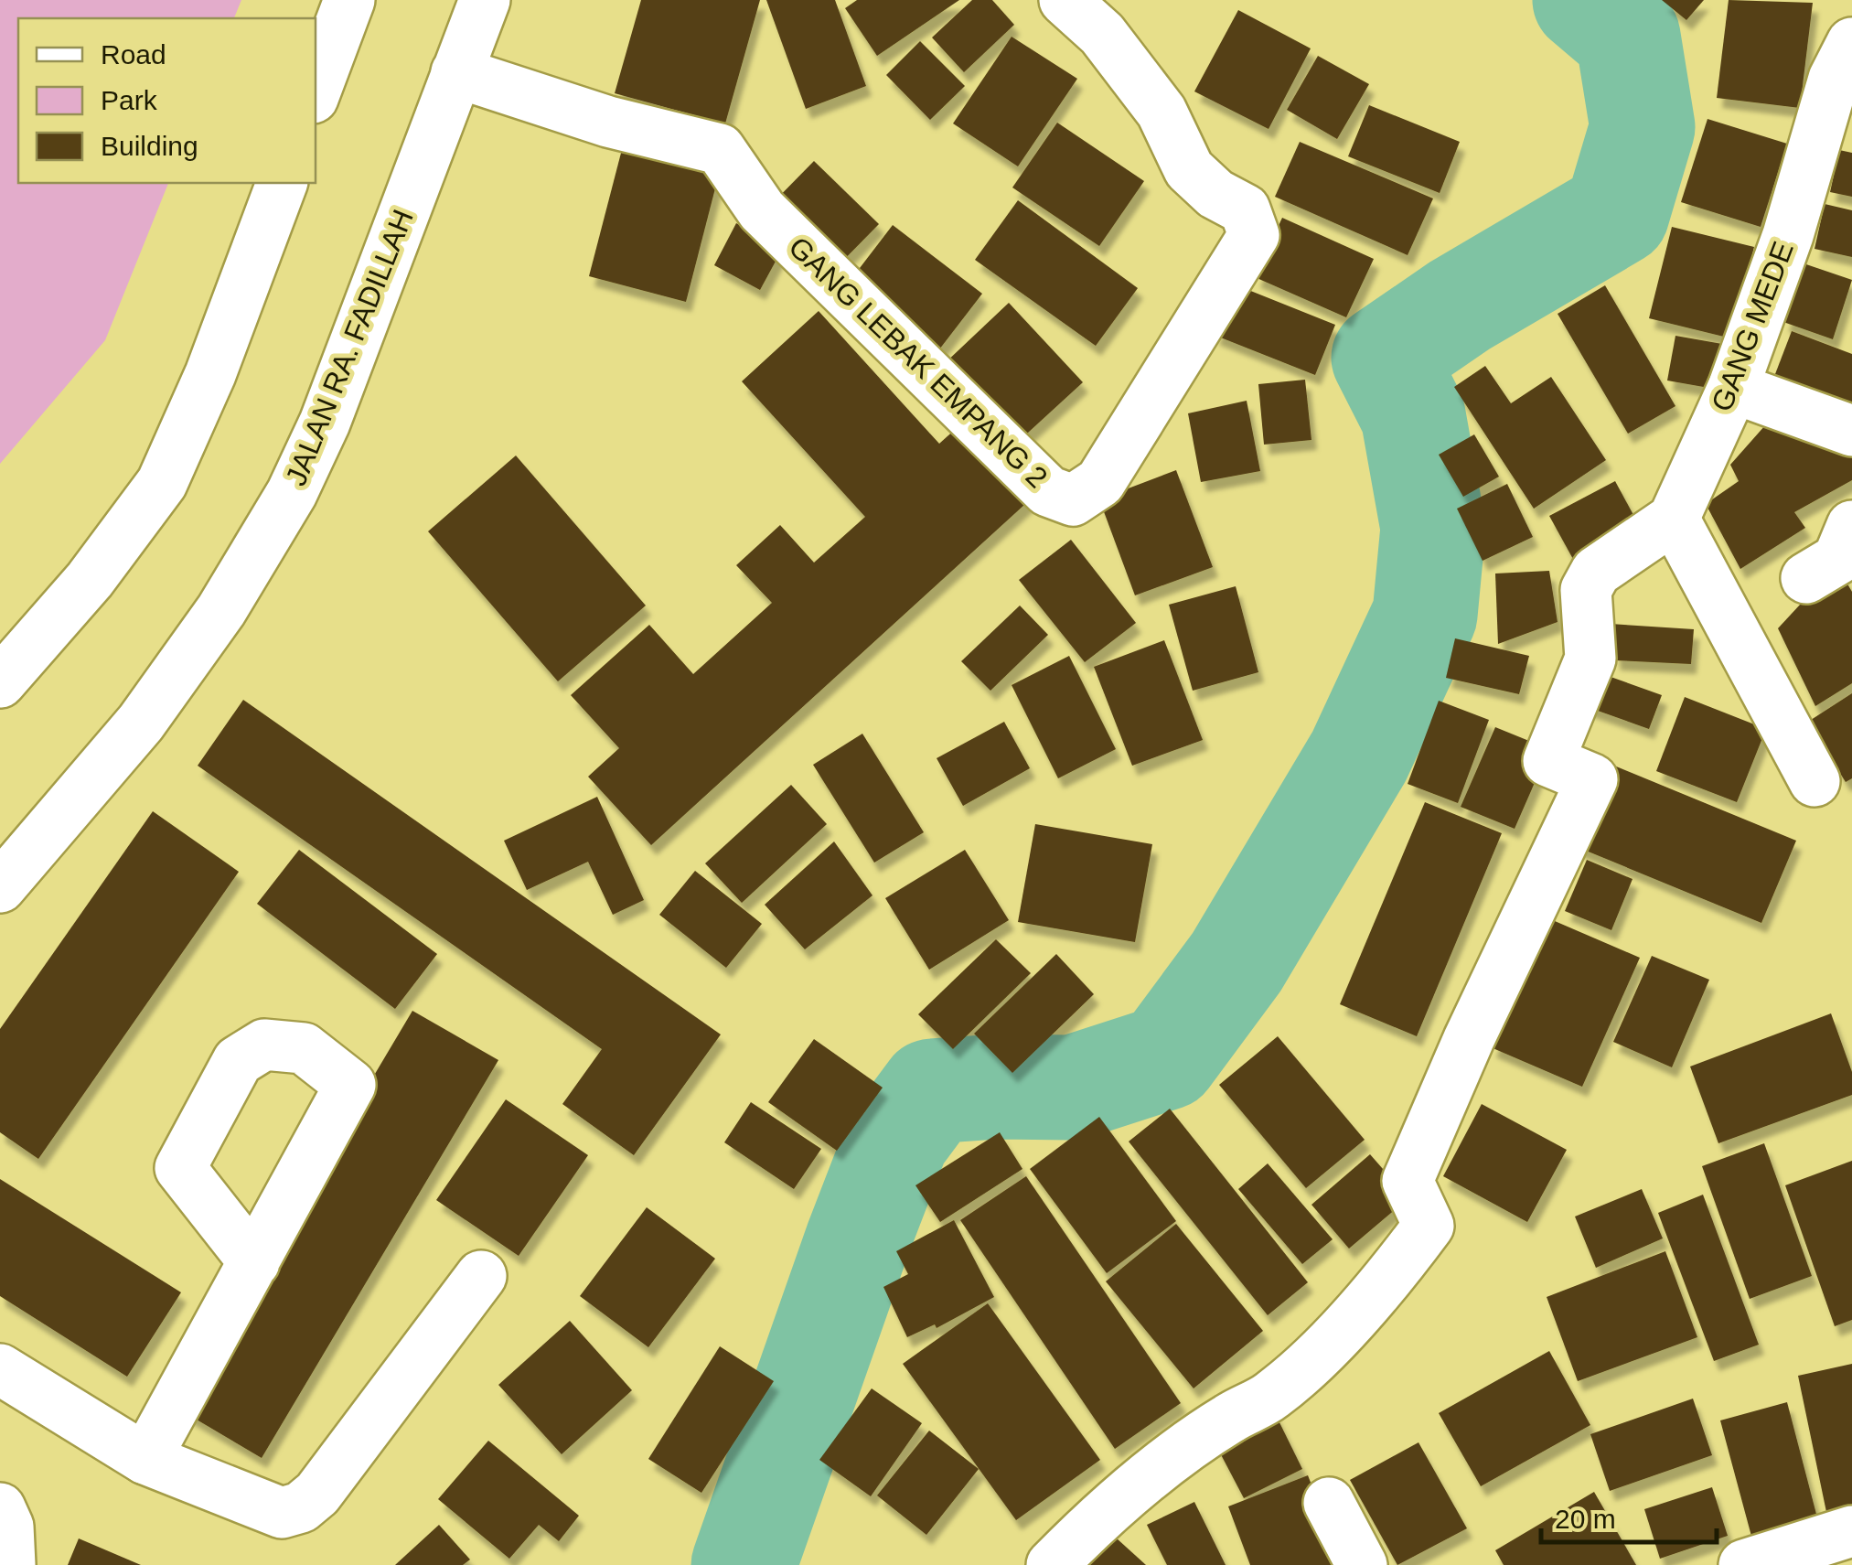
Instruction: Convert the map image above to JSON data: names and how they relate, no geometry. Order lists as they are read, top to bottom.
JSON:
{
  "streets": {
    "street": ["GANG MEDE", "JALAN RA. FADILLAH", "GANG LEBAK EMPANG 2"]
  },
  "crossings": [
    ["JALAN RA. FADILLAH", "GANG LEBAK EMPANG 2"]
  ],
  "legend": ["Road", "Park", "Building"],
  "scale_bar": "20 m"
}
